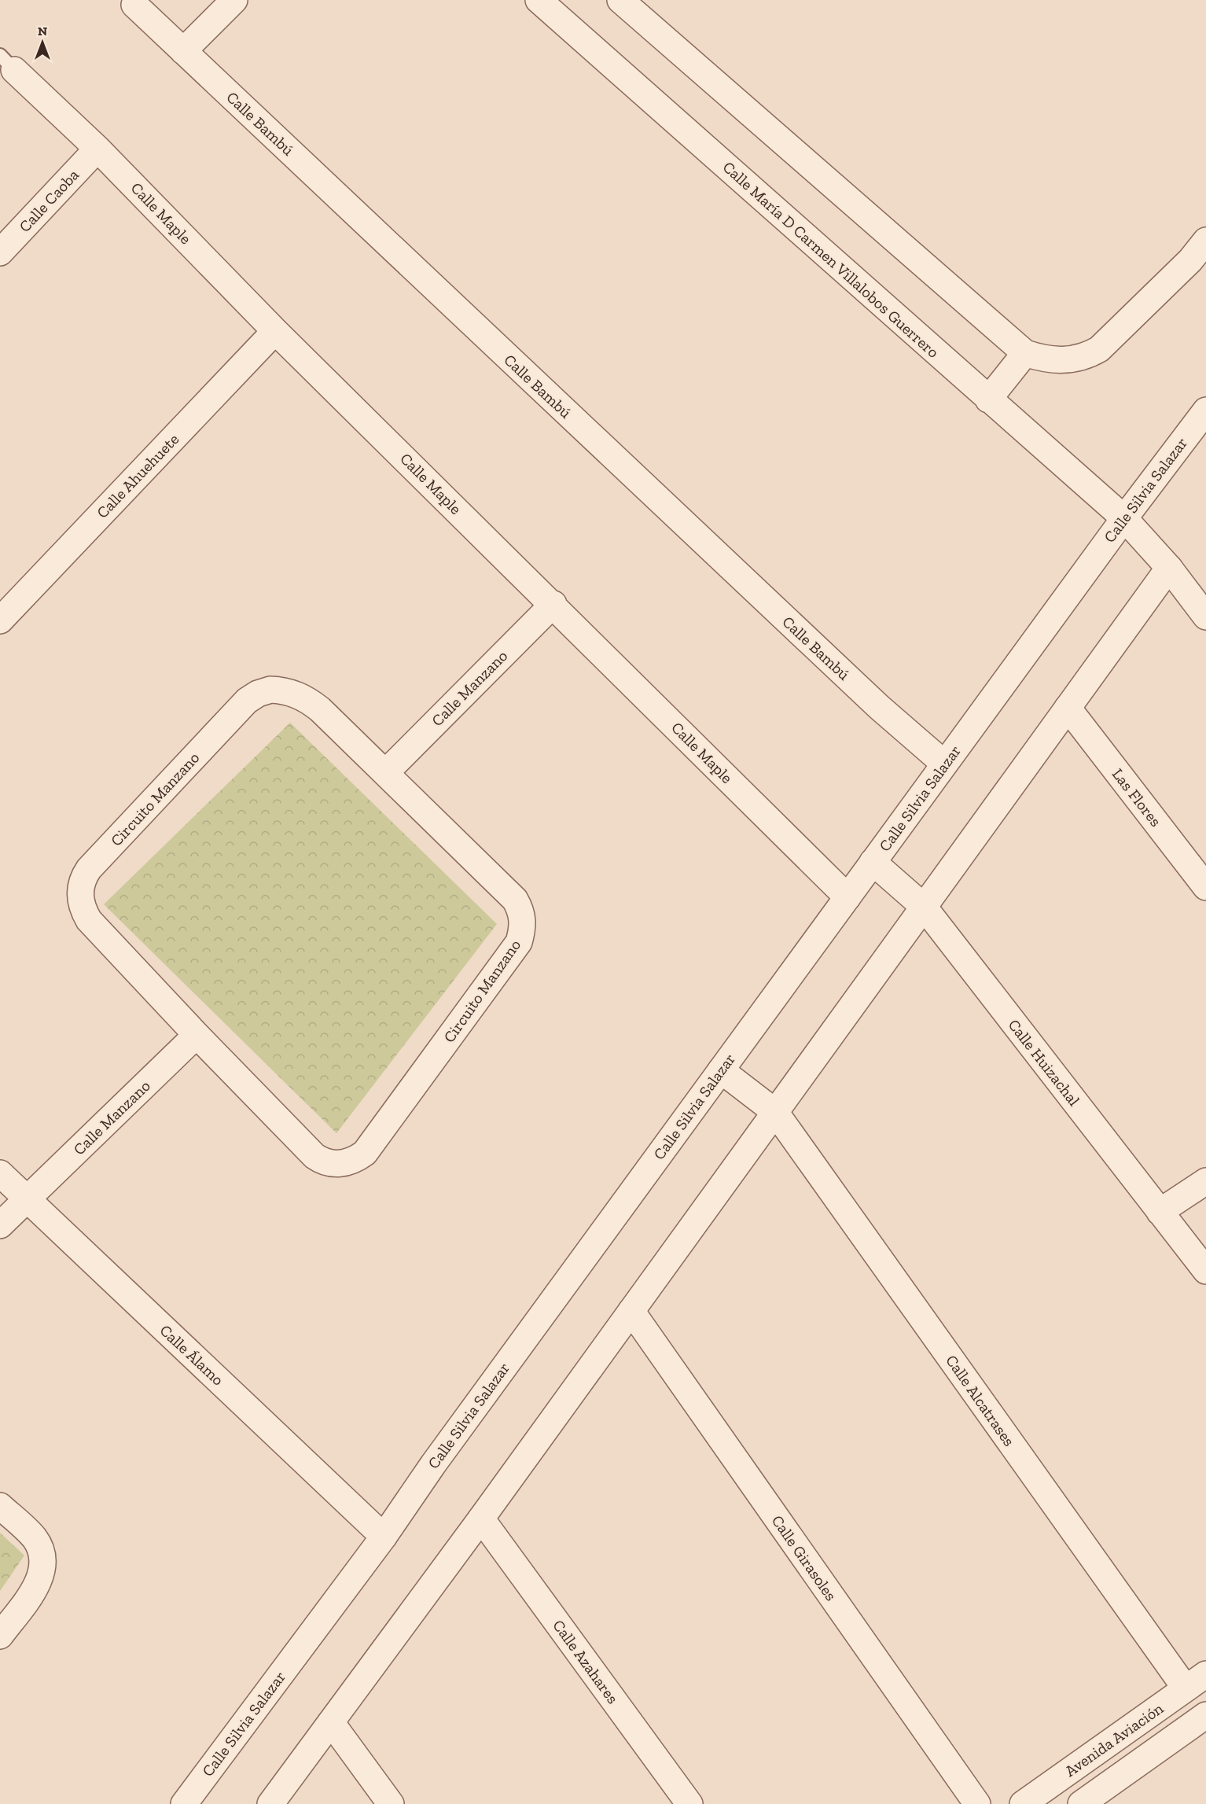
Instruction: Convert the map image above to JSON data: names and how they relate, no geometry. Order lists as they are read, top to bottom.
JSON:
{
  "streets": {
    "street": [
      "Calle Bambú",
      "Calle Caoba",
      "Calle Maple",
      "Calle María D Carmen Villalobos Guerrero",
      "Calle Ahuehuete",
      "Calle Silvia Salazar",
      "Calle Manzano",
      "Las Flores",
      "Circuito Manzano",
      "Calle Huizachal",
      "Calle Álamo",
      "Calle Alcatrases",
      "Calle Girasoles",
      "Calle Azahares",
      "Avenida Aviación"
    ]
  },
  "crossings": [
    ["Calle Bambú", "Calle Silvia Salazar"],
    ["Calle Caoba", "Calle Maple"],
    ["Calle Maple", "Calle Ahuehuete"],
    ["Calle Maple", "Calle Silvia Salazar"],
    ["Calle Maple", "Calle Manzano"],
    ["Calle María D Carmen Villalobos Guerrero", "Calle Silvia Salazar"],
    ["Calle Silvia Salazar", "Calle Huizachal"],
    ["Calle Silvia Salazar", "Calle Álamo"],
    ["Calle Silvia Salazar", "Calle Alcatrases"],
    ["Calle Manzano", "Circuito Manzano"],
    ["Calle Manzano", "Calle Álamo"],
    ["Calle Alcatrases", "Avenida Aviación"]
  ],
  "north": "top"
}
